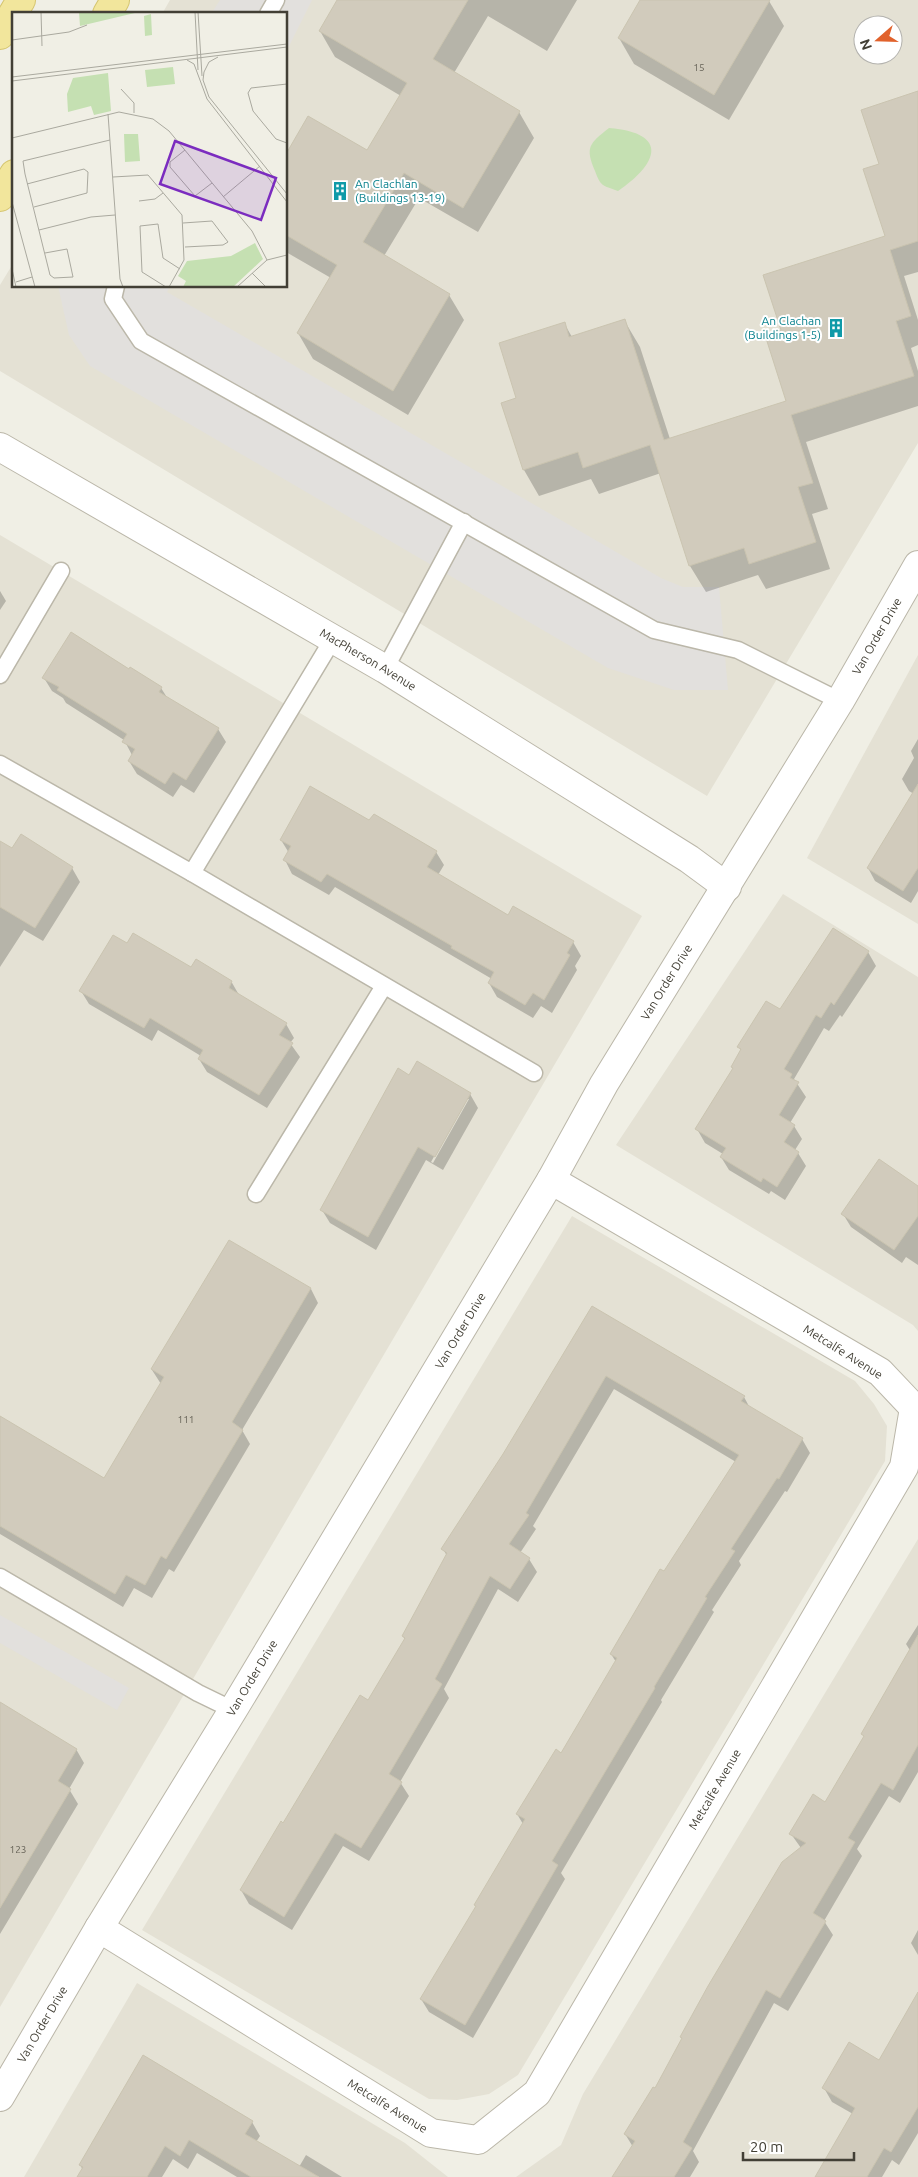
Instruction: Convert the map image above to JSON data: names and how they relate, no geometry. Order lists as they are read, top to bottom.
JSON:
{
  "streets": {
    "street": ["Van Order Drive", "MacPherson Avenue", "Metcalfe Avenue"]
  },
  "crossings": [
    ["Van Order Drive", "MacPherson Avenue"],
    ["Van Order Drive", "Metcalfe Avenue"]
  ],
  "places": {
    "building": ["An Clachlan (Buildings 13-19)", "An Clachan (Buildings 1-5)"]
  },
  "house_numbers": ["15", "111", "123"],
  "scale_bar": "20 m",
  "north": "left"
}
